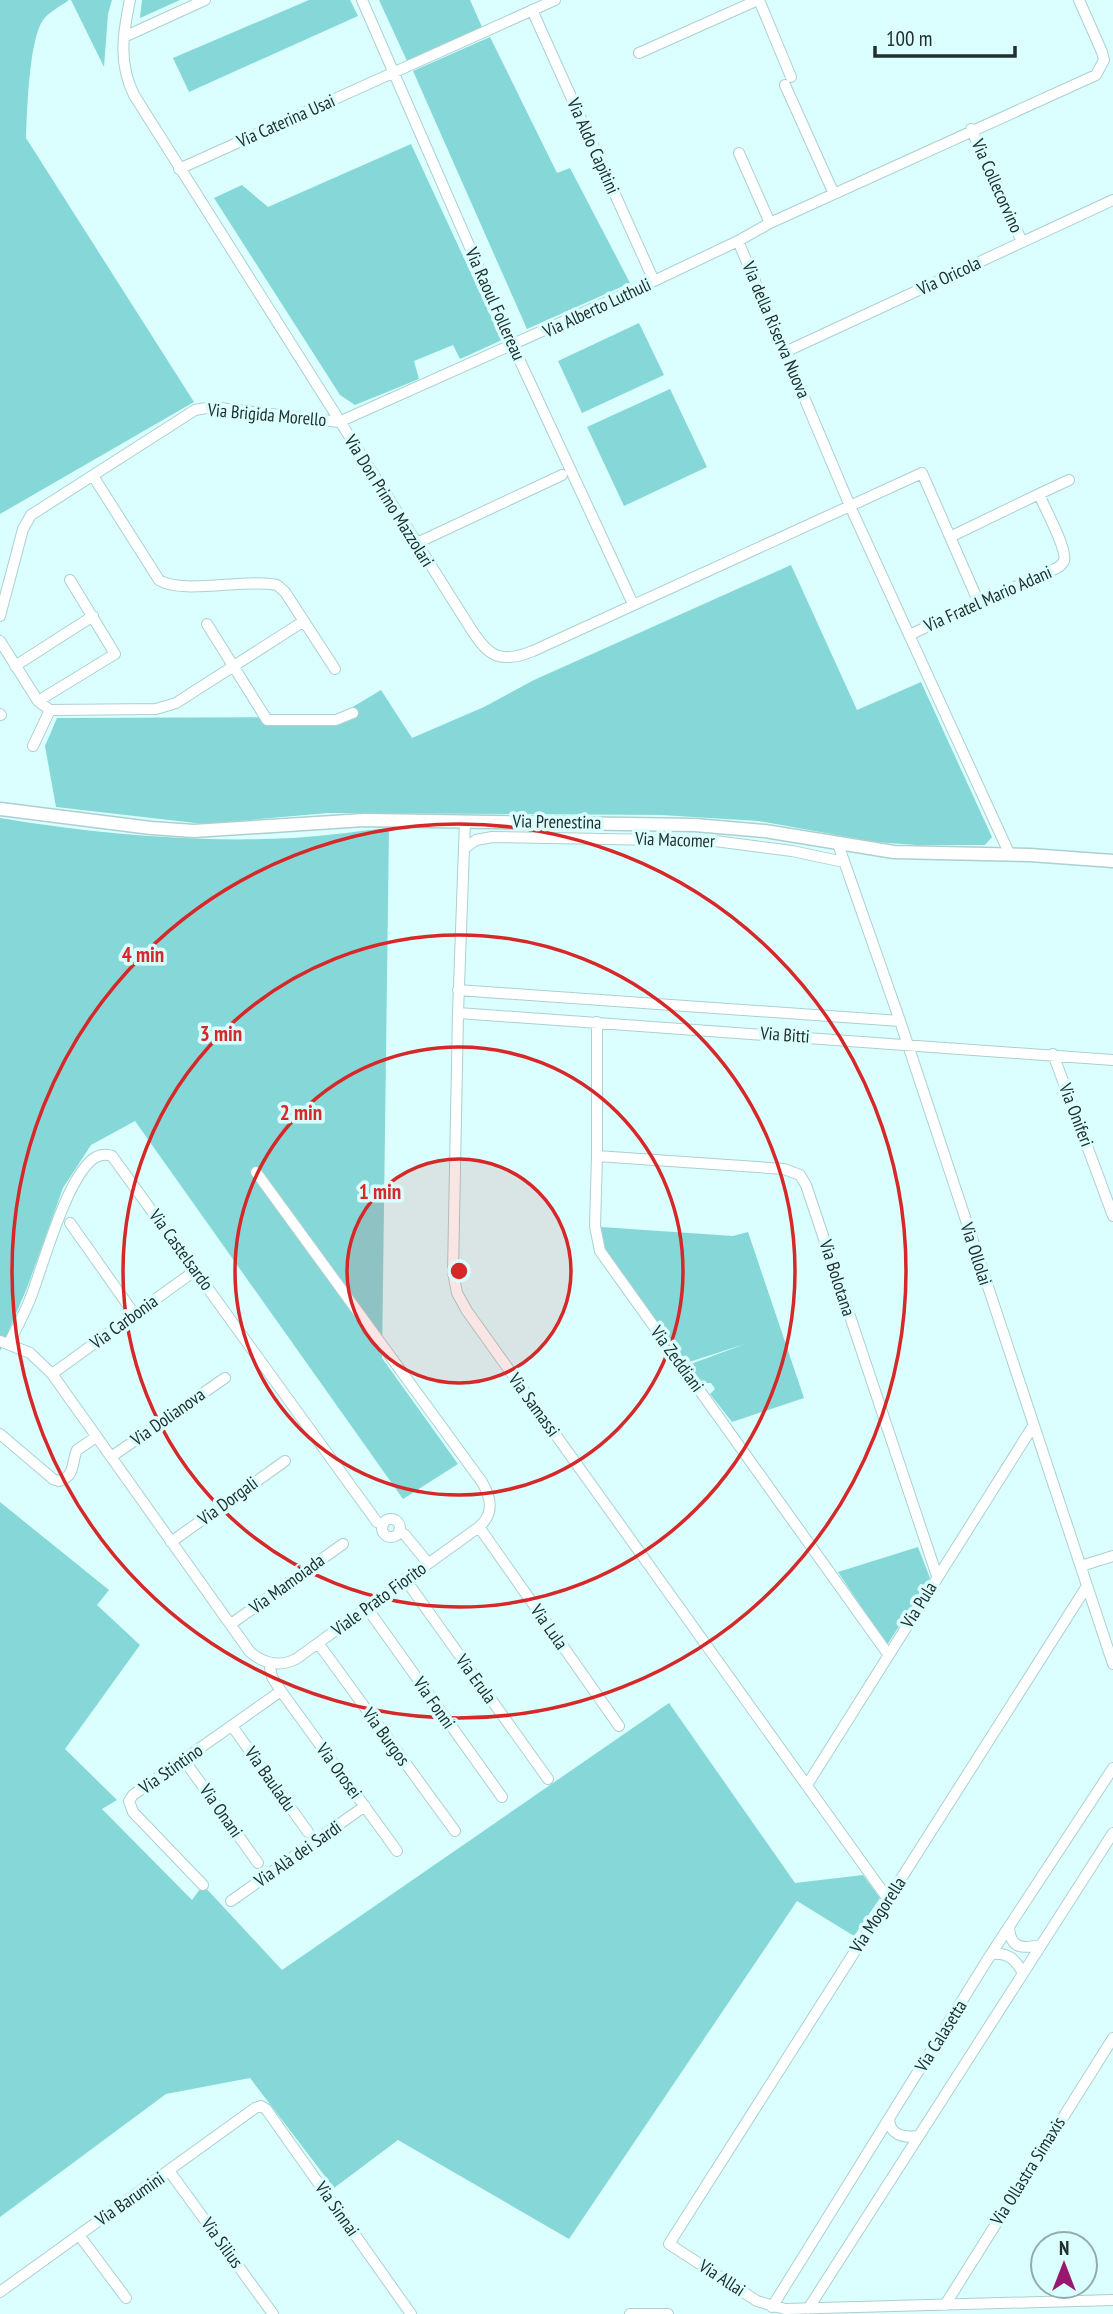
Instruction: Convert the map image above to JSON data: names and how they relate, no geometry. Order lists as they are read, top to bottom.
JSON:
{
  "streets": {
    "main road": ["Via Prenestina"],
    "street": [
      "Via Caterina Usai",
      "Via Aldo Capitini",
      "Via Collecorvino",
      "Via Oricola",
      "Via Raoul Follereau",
      "Via Alberto Luthuli",
      "Via della Riserva Nuova",
      "Via Brigida Morello",
      "Via Don Primo Mazzolari",
      "Via Fratel Mario Adani",
      "Via Macomer",
      "Via Bitti",
      "Via Oniferi",
      "Via Castelsardo",
      "Via Ollolai",
      "Via Bolotana",
      "Via Carbonia",
      "Via Zeddiani",
      "Via Samassi",
      "Via Dolianova",
      "Via Dorgali",
      "Via Mamoiada",
      "Viale Prato Fiorito",
      "Via Pula",
      "Via Lula",
      "Via Erula",
      "Via Fonni",
      "Via Burgos",
      "Via Stintino",
      "Via Orosei",
      "Via Bauladu",
      "Via Onani",
      "Via Alà dei Sardi",
      "Via Mogorella",
      "Via Calasetta",
      "Via Ollastra Simaxis",
      "Via Barumini",
      "Via Sinnai",
      "Via Silius",
      "Via Allai"
    ]
  },
  "crossings": [
    ["Via Caterina Usai", "Via Aldo Capitini"],
    ["Via Caterina Usai", "Via Raoul Follereau"],
    ["Via Caterina Usai", "Via Don Primo Mazzolari"],
    ["Via Aldo Capitini", "Via Alberto Luthuli"],
    ["Via Collecorvino", "Via Oricola"],
    ["Via Collecorvino", "Via della Riserva Nuova"],
    ["Via Oricola", "Via della Riserva Nuova"],
    ["Via Raoul Follereau", "Via Alberto Luthuli"],
    ["Via Raoul Follereau", "Via Don Primo Mazzolari"],
    ["Via Alberto Luthuli", "Via della Riserva Nuova"],
    ["Via Alberto Luthuli", "Via Brigida Morello"],
    ["Via Alberto Luthuli", "Via Don Primo Mazzolari"],
    ["Via della Riserva Nuova", "Via Don Primo Mazzolari"],
    ["Via della Riserva Nuova", "Via Fratel Mario Adani"],
    ["Via della Riserva Nuova", "Via Prenestina"],
    ["Via Brigida Morello", "Via Don Primo Mazzolari"],
    ["Via Prenestina", "Via Ollolai"],
    ["Via Prenestina", "Via Samassi"],
    ["Via Macomer", "Via Ollolai"],
    ["Via Macomer", "Via Samassi"],
    ["Via Bitti", "Via Oniferi"],
    ["Via Bitti", "Via Ollolai"],
    ["Via Bitti", "Via Zeddiani"],
    ["Via Bitti", "Via Samassi"],
    ["Via Castelsardo", "Via Carbonia"],
    ["Via Castelsardo", "Viale Prato Fiorito"],
    ["Via Ollolai", "Via Pula"],
    ["Via Ollolai", "Via Mogorella"],
    ["Via Bolotana", "Via Zeddiani"],
    ["Via Bolotana", "Via Pula"],
    ["Via Zeddiani", "Via Pula"],
    ["Via Samassi", "Via Pula"],
    ["Via Samassi", "Via Mogorella"],
    ["Viale Prato Fiorito", "Via Lula"],
    ["Viale Prato Fiorito", "Via Erula"],
    ["Viale Prato Fiorito", "Via Fonni"],
    ["Viale Prato Fiorito", "Via Burgos"],
    ["Via Stintino", "Via Orosei"],
    ["Via Stintino", "Via Bauladu"],
    ["Via Stintino", "Via Onani"],
    ["Via Orosei", "Via Alà dei Sardi"],
    ["Via Mogorella", "Via Allai"],
    ["Via Calasetta", "Via Allai"],
    ["Via Ollastra Simaxis", "Via Allai"],
    ["Via Barumini", "Via Sinnai"],
    ["Via Barumini", "Via Silius"]
  ],
  "scale_bar": "100 m",
  "north": "top",
  "rings": [
    "4 min",
    "3 min",
    "2 min",
    "1 min"
  ]
}
